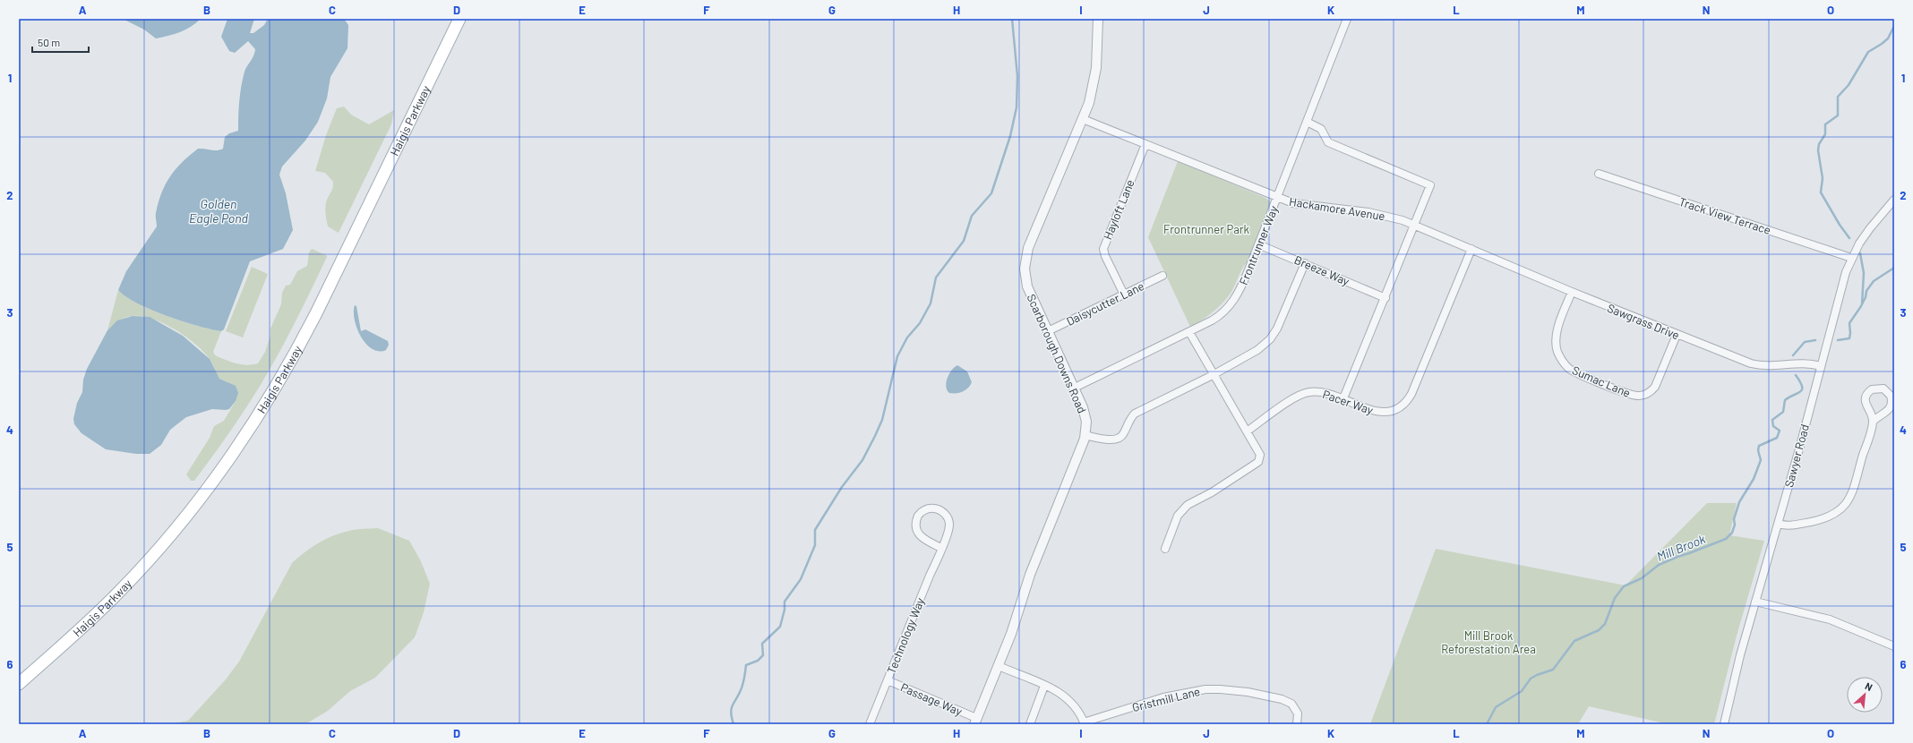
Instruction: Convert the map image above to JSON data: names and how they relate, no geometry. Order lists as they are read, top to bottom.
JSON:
{
  "streets": {
    "main road": ["Haigis Parkway"],
    "street": [
      "Hackamore Avenue",
      "Hayloft Lane",
      "Track View Terrace",
      "Frontrunner Way",
      "Breeze Way",
      "Daisycutter Lane",
      "Sawgrass Drive",
      "Scarborough Downs Road",
      "Sumac Lane",
      "Pacer Way",
      "Sawyer Road",
      "Technology Way",
      "Passage Way",
      "Gristmill Lane"
    ]
  },
  "crossings": [
    ["Hackamore Avenue", "Hayloft Lane"],
    ["Hackamore Avenue", "Frontrunner Way"],
    ["Hackamore Avenue", "Sawgrass Drive"],
    ["Hackamore Avenue", "Scarborough Downs Road"],
    ["Hackamore Avenue", "Pacer Way"],
    ["Hayloft Lane", "Daisycutter Lane"],
    ["Track View Terrace", "Sawyer Road"],
    ["Frontrunner Way", "Breeze Way"],
    ["Frontrunner Way", "Scarborough Downs Road"],
    ["Daisycutter Lane", "Scarborough Downs Road"],
    ["Sawgrass Drive", "Sumac Lane"],
    ["Sawgrass Drive", "Pacer Way"],
    ["Sawgrass Drive", "Sawyer Road"],
    ["Scarborough Downs Road", "Passage Way"],
    ["Scarborough Downs Road", "Gristmill Lane"],
    ["Technology Way", "Passage Way"]
  ],
  "water": ["Golden Eagle Pond", "Mill Brook"],
  "parks": ["Frontrunner Park", "Mill Brook Reforestation Area"],
  "scale_bar": "50 m",
  "north": "top right",
  "grid": {
    "columns": [
      "A",
      "B",
      "C",
      "D",
      "E",
      "F",
      "G",
      "H",
      "I",
      "J",
      "K",
      "L",
      "M",
      "N",
      "O"
    ],
    "rows": [
      "1",
      "2",
      "3",
      "4",
      "5",
      "6"
    ]
  }
}
